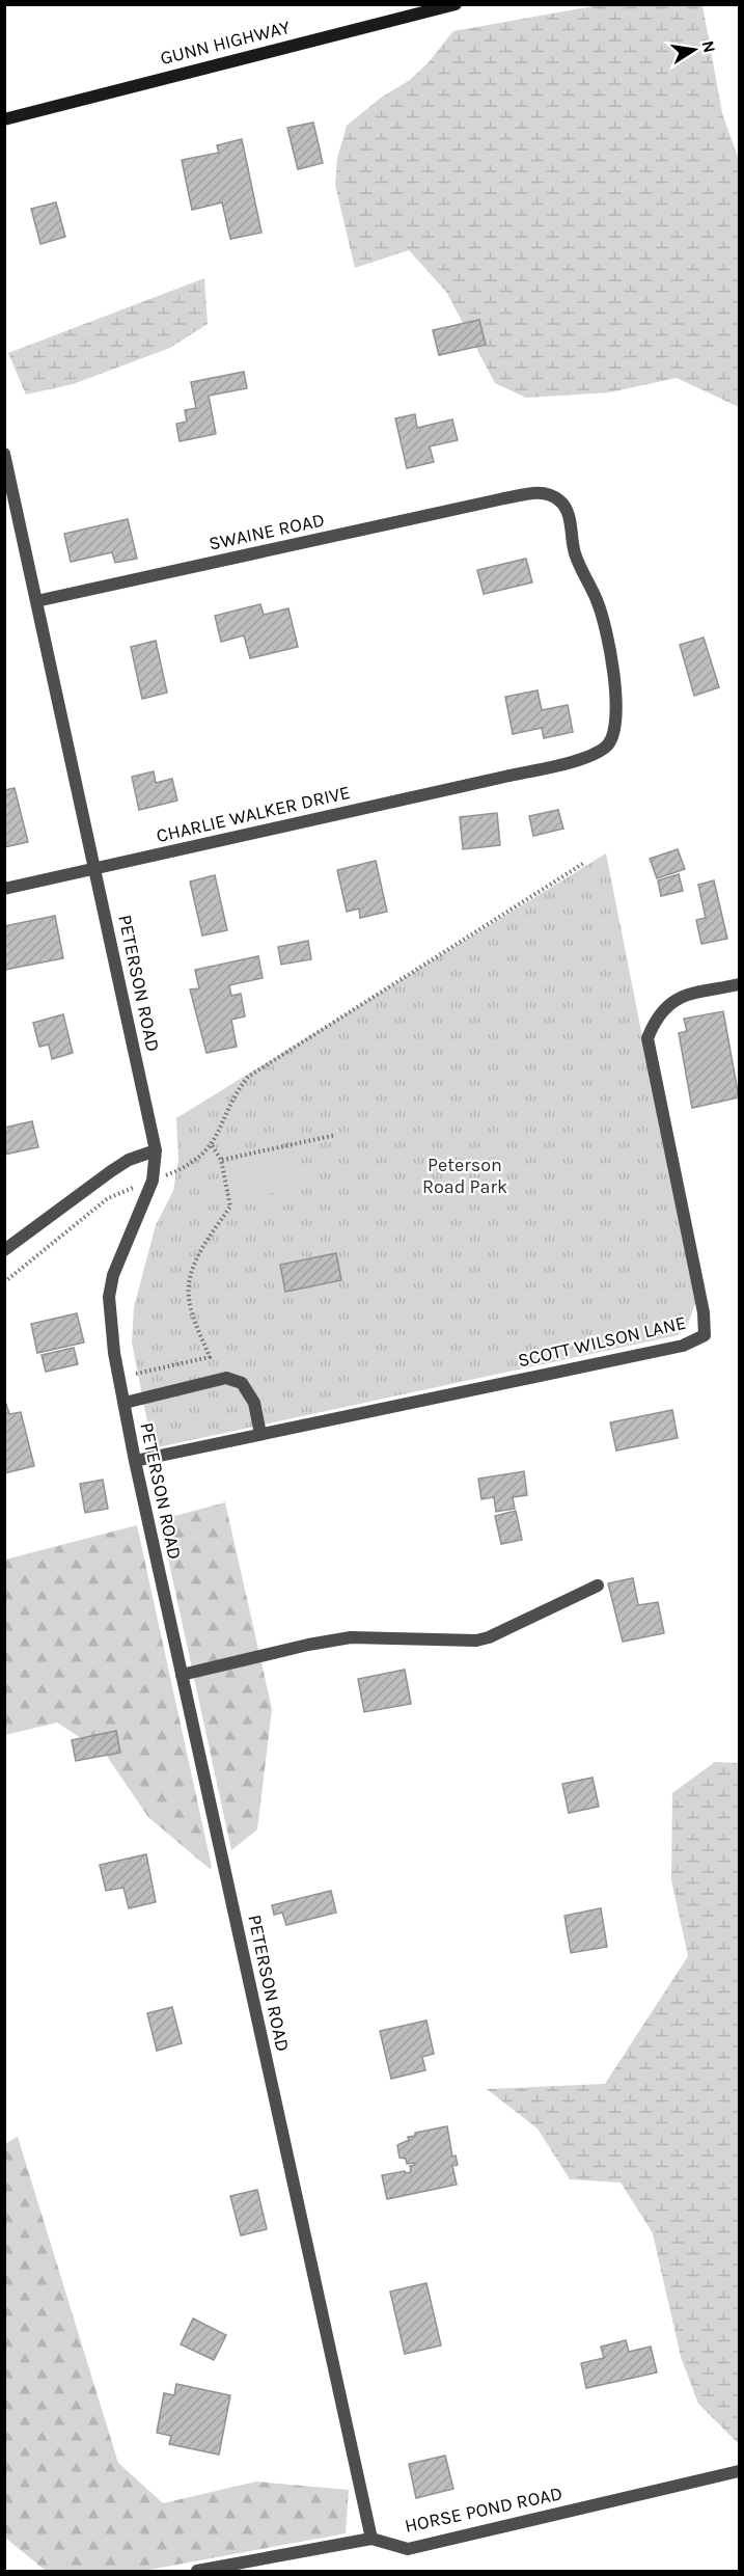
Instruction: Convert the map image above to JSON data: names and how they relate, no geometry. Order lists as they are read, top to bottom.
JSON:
{
  "streets": {
    "main road": ["GUNN HIGHWAY"],
    "street": [
      "SWAINE ROAD",
      "CHARLIE WALKER DRIVE",
      "PETERSON ROAD",
      "SCOTT WILSON LANE",
      "HORSE POND ROAD"
    ]
  },
  "crossings": [
    ["SWAINE ROAD", "CHARLIE WALKER DRIVE"],
    ["SWAINE ROAD", "PETERSON ROAD"],
    ["CHARLIE WALKER DRIVE", "PETERSON ROAD"],
    ["PETERSON ROAD", "SCOTT WILSON LANE"],
    ["PETERSON ROAD", "HORSE POND ROAD"]
  ],
  "parks": ["Peterson Road Park"],
  "north": "right"
}
